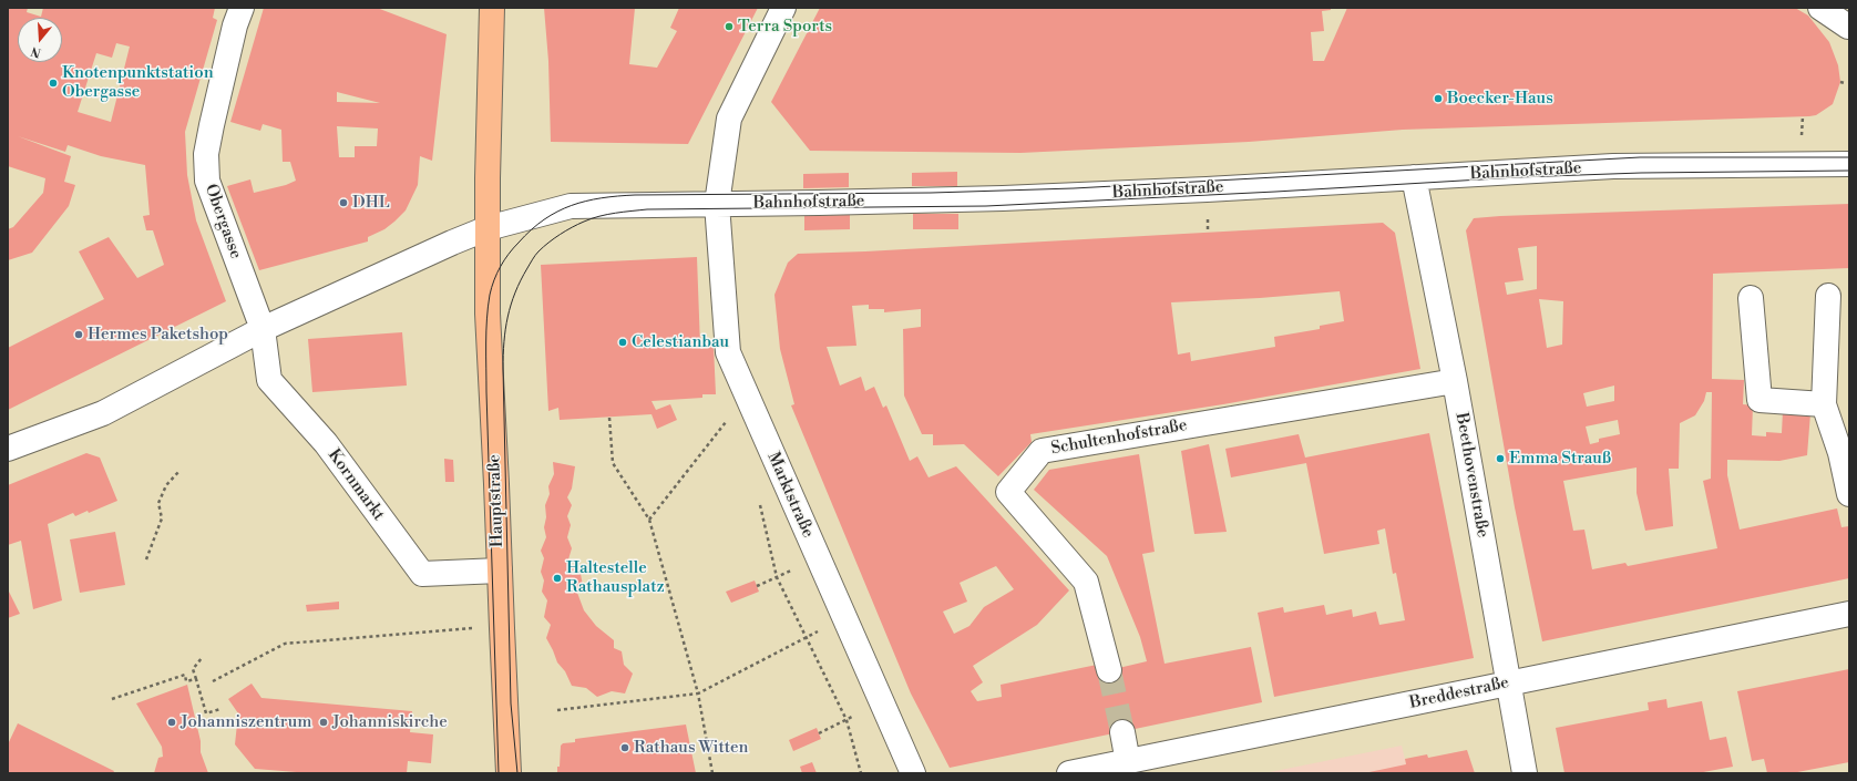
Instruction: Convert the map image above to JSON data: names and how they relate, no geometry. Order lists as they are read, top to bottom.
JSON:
{
  "streets": {
    "main road": ["Hauptstraße"],
    "street": [
      "Bahnhofstraße",
      "Obergasse",
      "Schultenhofstraße",
      "Beethovenstraße",
      "Kornmarkt",
      "Marktstraße",
      "Breddestraße"
    ]
  },
  "crossings": [
    ["Bahnhofstraße", "Obergasse"],
    ["Bahnhofstraße", "Beethovenstraße"],
    ["Bahnhofstraße", "Kornmarkt"],
    ["Bahnhofstraße", "Marktstraße"],
    ["Bahnhofstraße", "Hauptstraße"],
    ["Obergasse", "Kornmarkt"],
    ["Schultenhofstraße", "Beethovenstraße"],
    ["Beethovenstraße", "Breddestraße"],
    ["Kornmarkt", "Hauptstraße"]
  ],
  "places": [
    "Terra Sports",
    "Knotenpunktstation Obergasse",
    "Boecker-Haus",
    "DHL",
    "Hermes Paketshop",
    "Celestianbau",
    "Emma Strauß",
    "Haltestelle Rathausplatz",
    "Johanniszentrum",
    "Johanniskirche",
    "Rathaus Witten"
  ],
  "north": "bottom"
}
